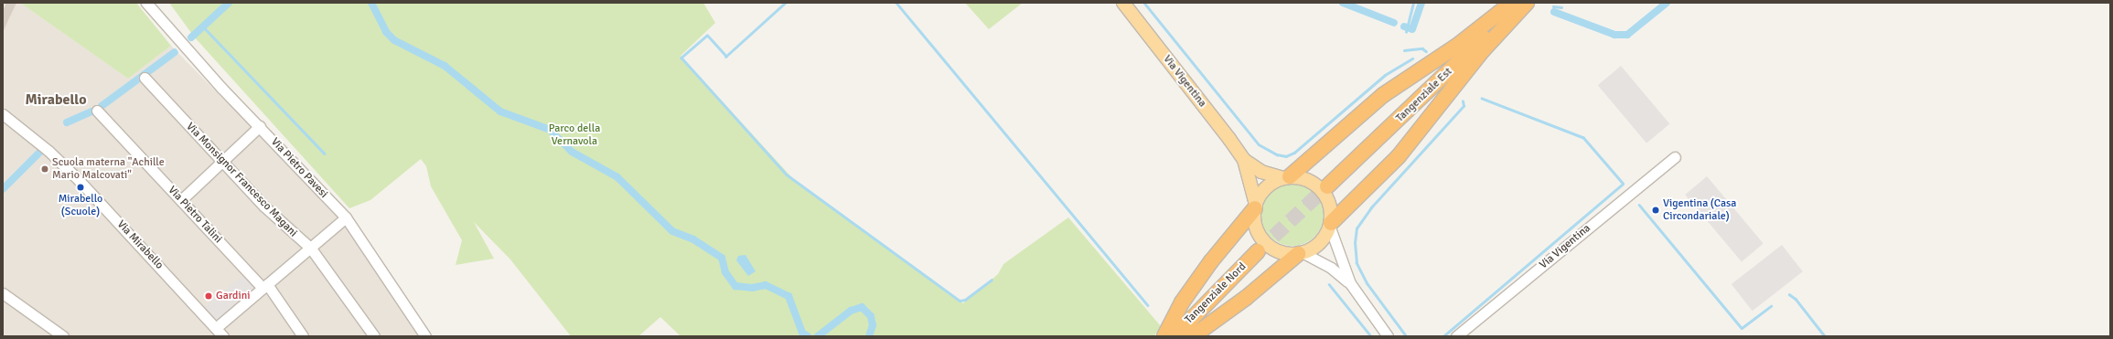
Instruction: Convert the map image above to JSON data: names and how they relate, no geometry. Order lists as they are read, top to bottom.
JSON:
{
  "streets": {
    "highway": ["Tangenziale Est", "Tangenziale Nord"],
    "main road": ["Via Vigentina"],
    "street": [
      "Via Pietro Pavesi",
      "Via Monsignor Francesco Magani",
      "Via Pietro Talini",
      "Via Mirabello"
    ]
  },
  "districts": ["Mirabello"],
  "parks": ["Parco della Vernavola"],
  "places": [
    "Scuola materna \"Achille Mario Malcovati\"",
    "Mirabello (Scuole)",
    "Vigentina (Casa Circondariale)",
    "Gardini"
  ]
}
